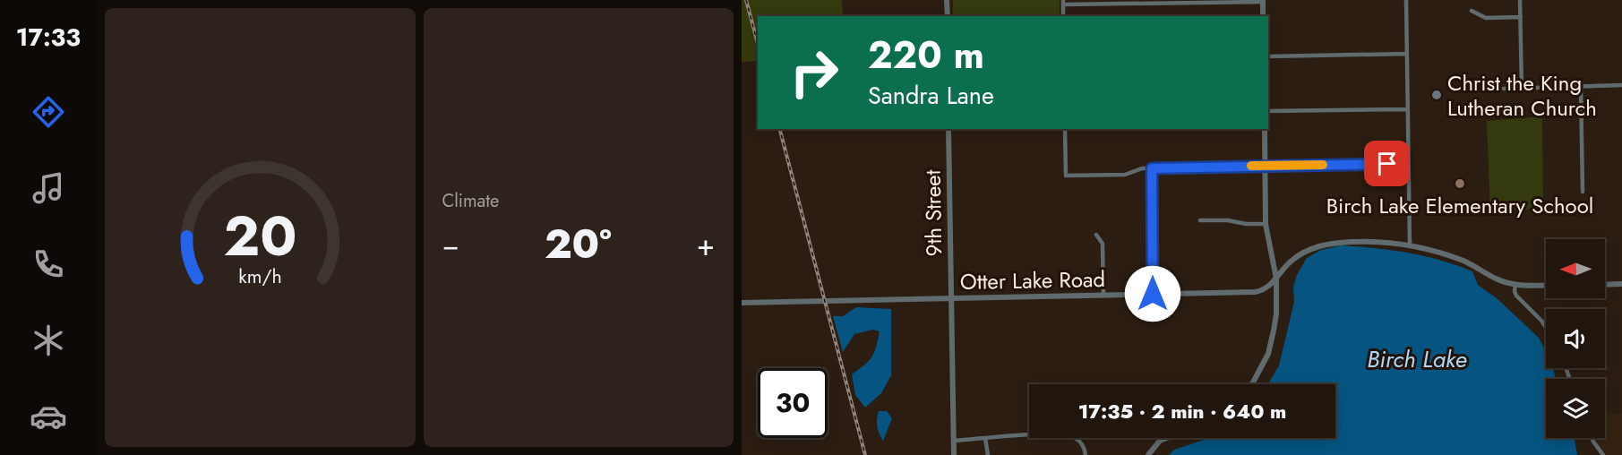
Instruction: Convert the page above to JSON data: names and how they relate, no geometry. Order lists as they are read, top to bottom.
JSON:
{
  "streets": {
    "street": ["9th Street", "Otter Lake Road"]
  },
  "crossings": [
    ["9th Street", "Otter Lake Road"]
  ],
  "water": ["Birch Lake"],
  "places": ["Christ the King Lutheran Church", "Birch Lake Elementary School"],
  "north": "left",
  "page": {
    "tabs": "17:33",
    "tile": "Climate",
    "turn": ["220 m", "Sandra Lane"],
    "heat": ["−", "20°", "+"],
    "limit": "30",
    "trip": "17:35 · 2 min · 640 m",
    "gauge": ["20", "km/h"]
  }
}
